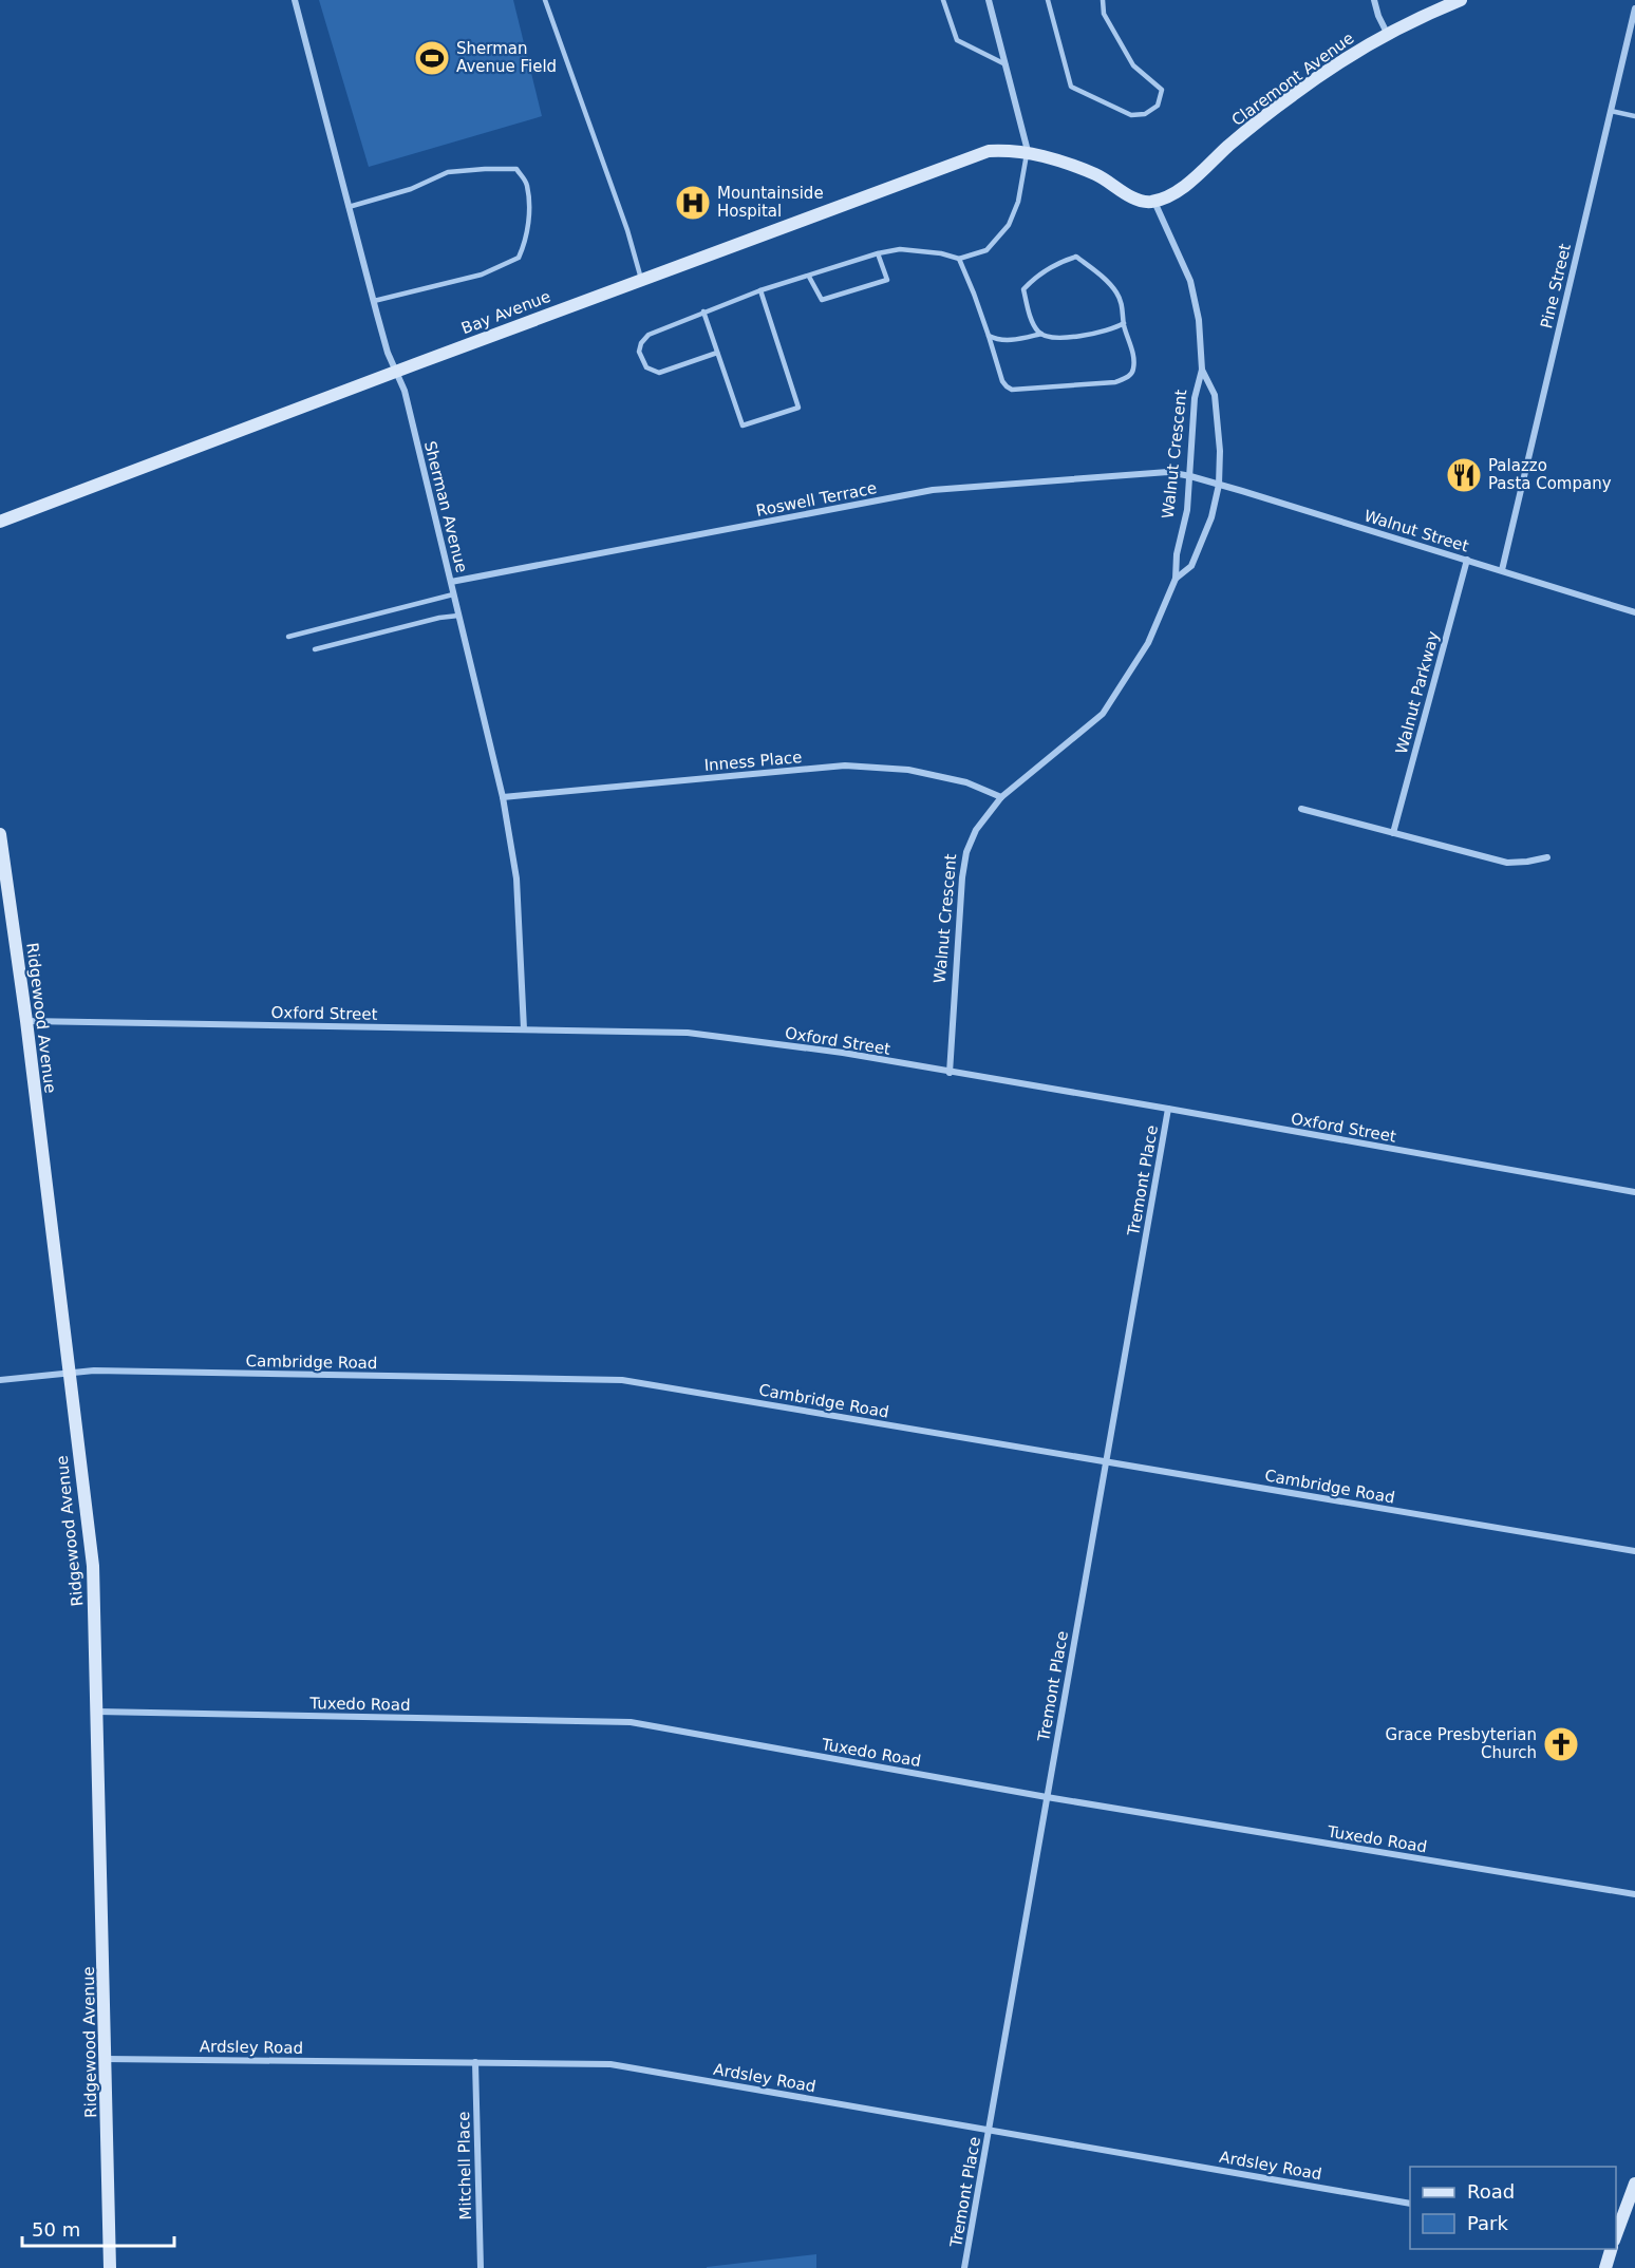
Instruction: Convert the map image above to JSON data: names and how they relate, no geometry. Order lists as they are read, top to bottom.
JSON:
{
  "streets": {
    "street": [
      "Claremont Avenue",
      "Pine Street",
      "Bay Avenue",
      "Walnut Crescent",
      "Roswell Terrace",
      "Sherman Avenue",
      "Walnut Street",
      "Walnut Parkway",
      "Inness Place",
      "Oxford Street",
      "Ridgewood Avenue",
      "Tremont Place",
      "Cambridge Road",
      "Tuxedo Road",
      "Ardsley Road",
      "Mitchell Place"
    ]
  },
  "crossings": [
    ["Claremont Avenue", "Walnut Crescent"],
    ["Pine Street", "Walnut Street"],
    ["Bay Avenue", "Sherman Avenue"],
    ["Walnut Crescent", "Roswell Terrace"],
    ["Walnut Crescent", "Walnut Street"],
    ["Walnut Crescent", "Inness Place"],
    ["Walnut Crescent", "Oxford Street"],
    ["Roswell Terrace", "Sherman Avenue"],
    ["Roswell Terrace", "Walnut Street"],
    ["Sherman Avenue", "Inness Place"],
    ["Sherman Avenue", "Oxford Street"],
    ["Walnut Street", "Walnut Parkway"],
    ["Oxford Street", "Ridgewood Avenue"],
    ["Oxford Street", "Tremont Place"],
    ["Ridgewood Avenue", "Cambridge Road"],
    ["Ridgewood Avenue", "Tuxedo Road"],
    ["Ridgewood Avenue", "Ardsley Road"],
    ["Tremont Place", "Cambridge Road"],
    ["Tremont Place", "Tuxedo Road"],
    ["Tremont Place", "Ardsley Road"],
    ["Ardsley Road", "Mitchell Place"]
  ],
  "places": {
    "sports": ["Sherman Avenue Field"],
    "hospital": ["Mountainside Hospital"],
    "restaurant": ["Palazzo Pasta Company"],
    "church": ["Grace Presbyterian Church"]
  },
  "legend": ["Road", "Park"],
  "scale_bar": "50 m"
}
